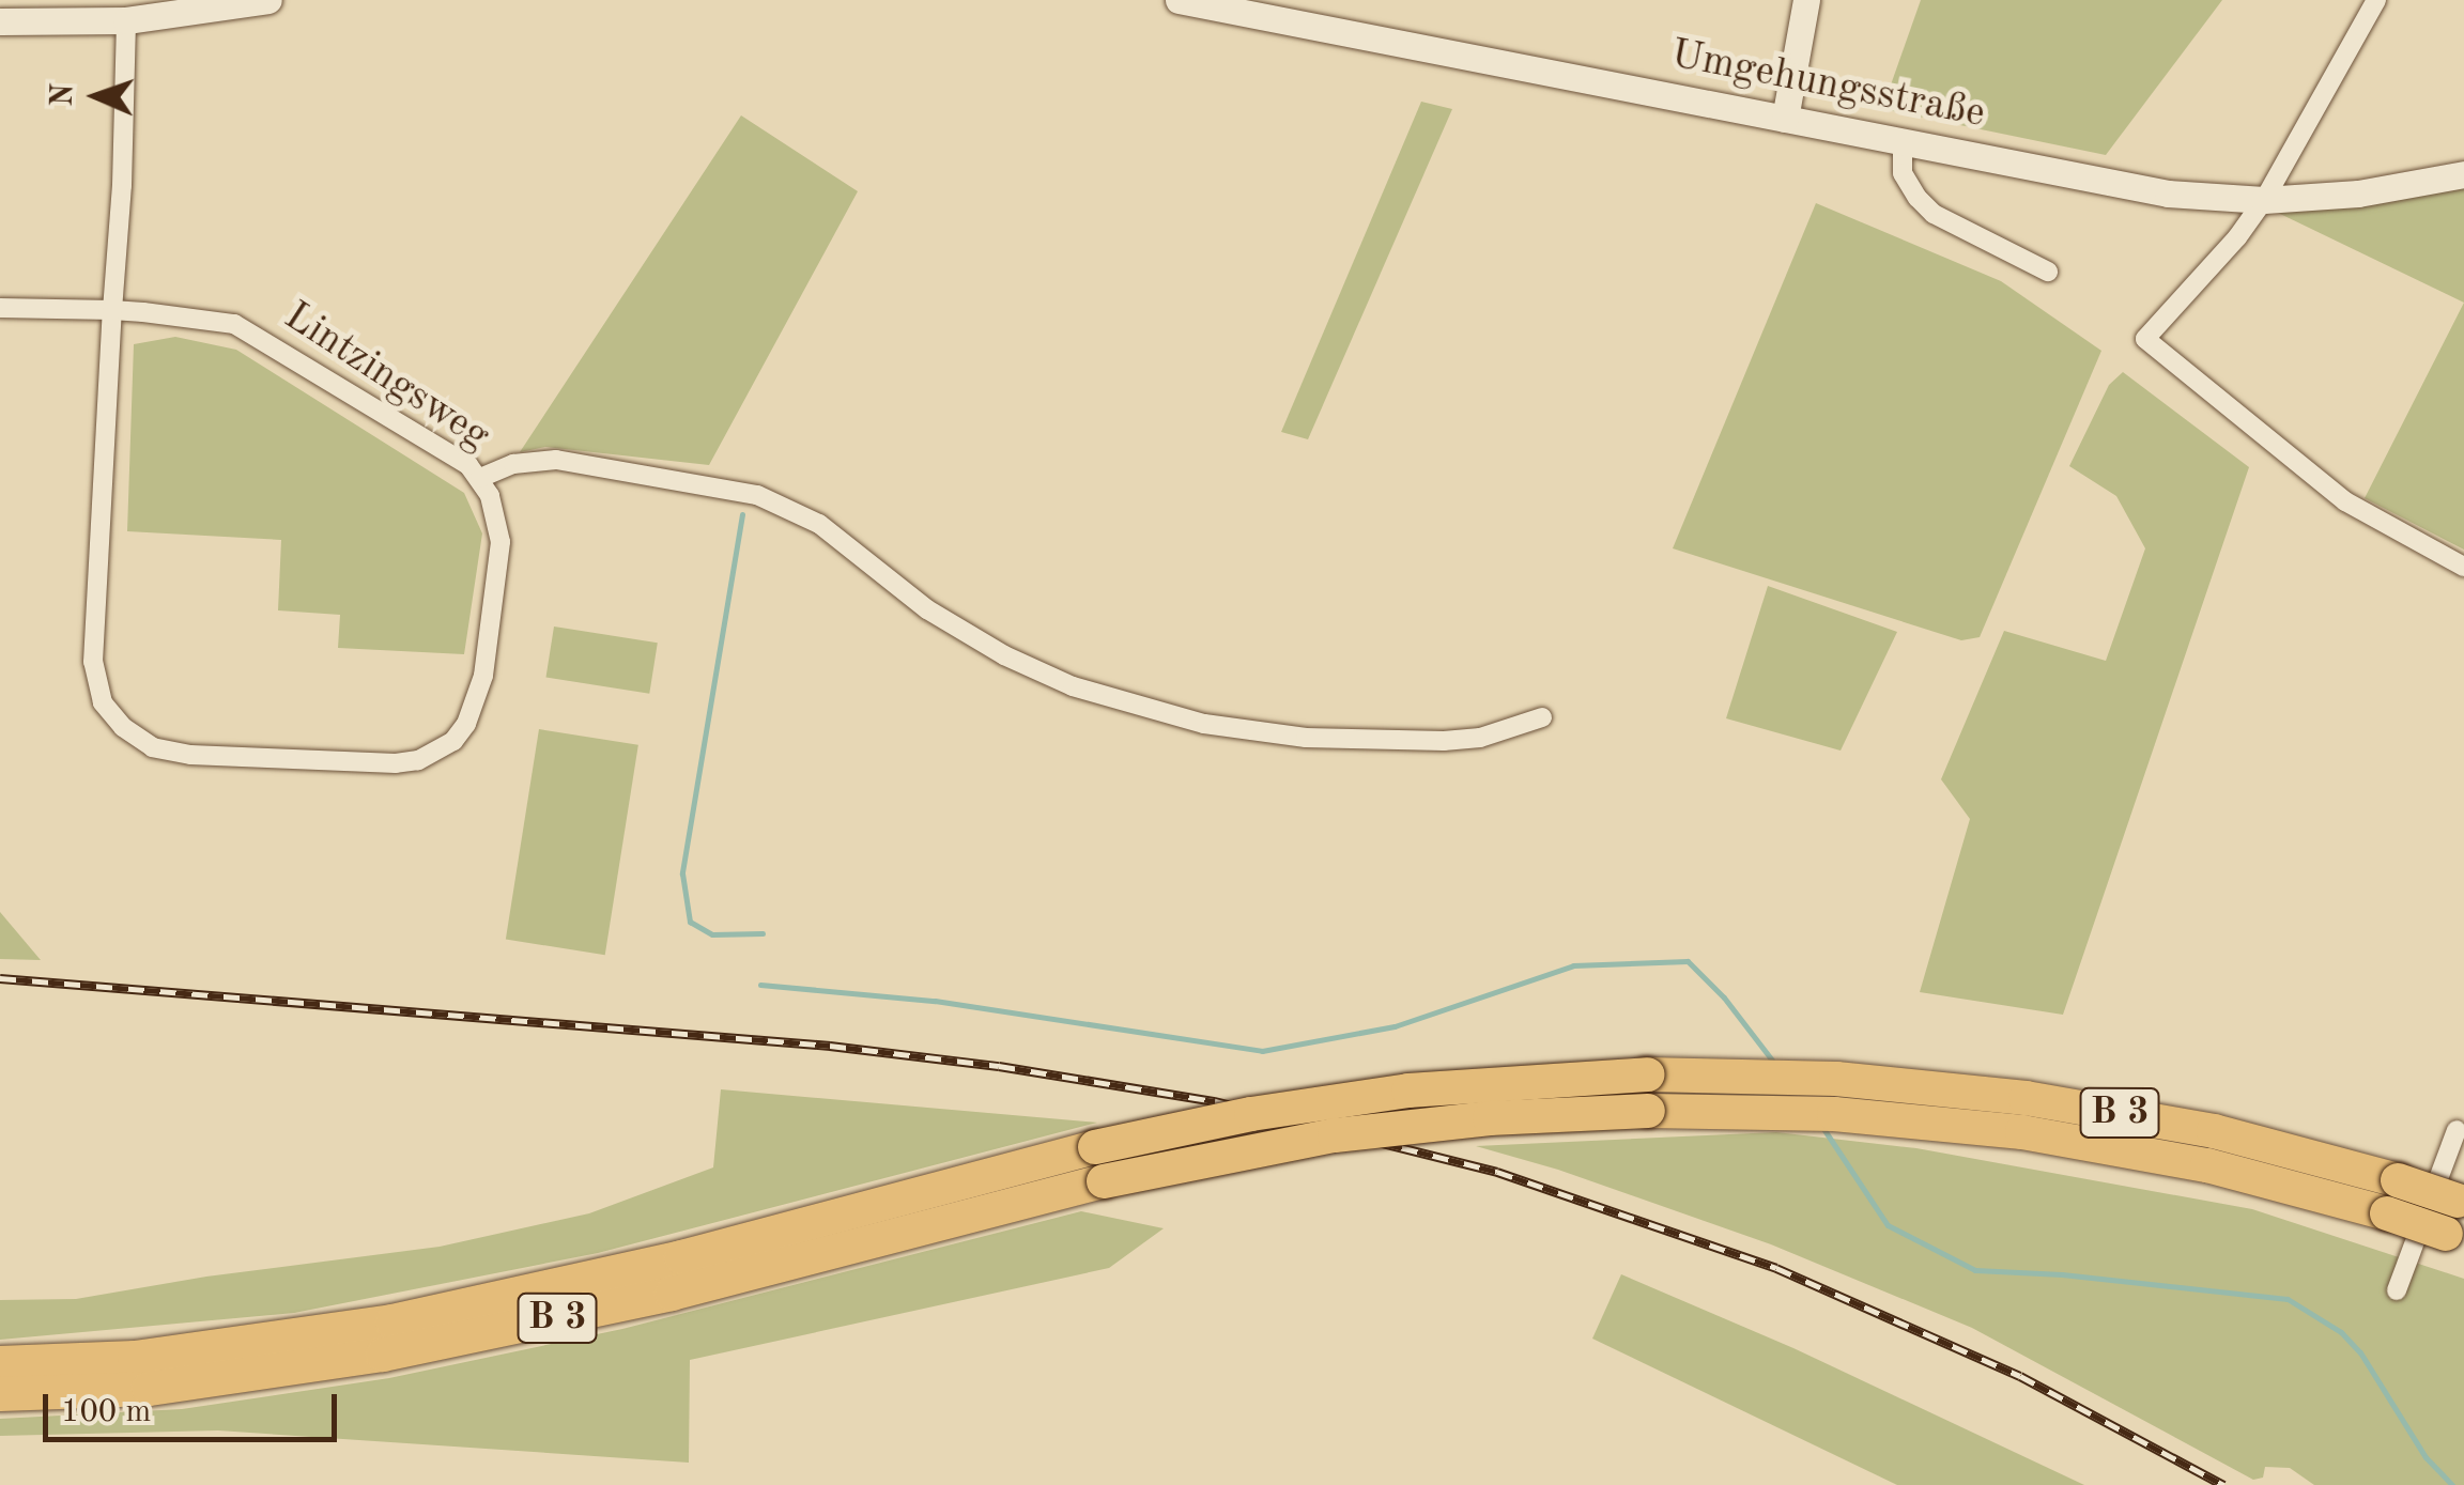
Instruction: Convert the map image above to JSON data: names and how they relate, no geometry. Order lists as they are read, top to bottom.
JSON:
{
  "streets": {
    "highway": ["B 3"],
    "main road": ["Umgehungsstraße"],
    "street": ["Lintzingsweg"]
  },
  "scale_bar": "100 m",
  "north": "left"
}
